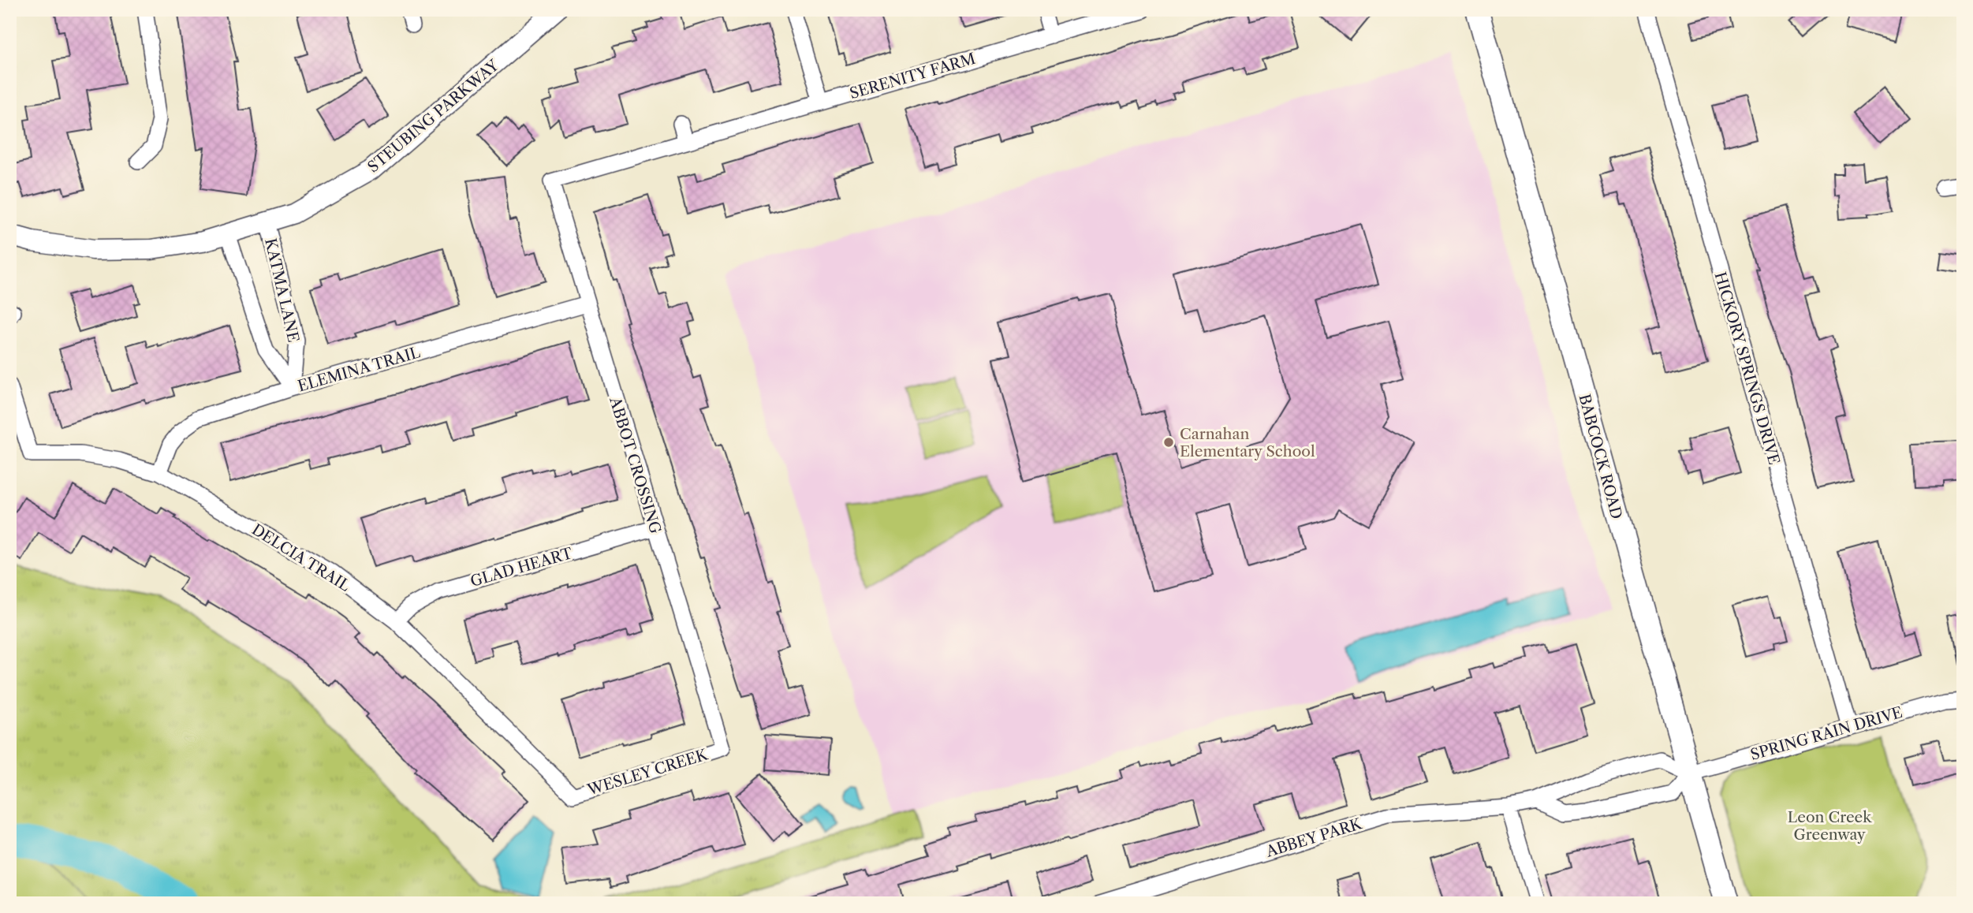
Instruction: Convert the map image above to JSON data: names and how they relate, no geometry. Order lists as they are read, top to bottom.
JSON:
{
  "streets": {
    "main road": ["BABCOCK ROAD"],
    "street": [
      "SERENITY FARM",
      "STEUBING PARKWAY",
      "KATMA LANE",
      "HICKORY SPRINGS DRIVE",
      "ELEMINA TRAIL",
      "ABBOT CROSSING",
      "DELCIA TRAIL",
      "GLAD HEART",
      "SPRING RAIN DRIVE",
      "WESLEY CREEK",
      "ABBEY PARK"
    ]
  },
  "crossings": [
    ["SERENITY FARM", "ABBOT CROSSING"],
    ["STEUBING PARKWAY", "KATMA LANE"],
    ["KATMA LANE", "ELEMINA TRAIL"],
    ["HICKORY SPRINGS DRIVE", "SPRING RAIN DRIVE"],
    ["ELEMINA TRAIL", "ABBOT CROSSING"],
    ["ELEMINA TRAIL", "DELCIA TRAIL"],
    ["BABCOCK ROAD", "SPRING RAIN DRIVE"],
    ["BABCOCK ROAD", "ABBEY PARK"],
    ["ABBOT CROSSING", "GLAD HEART"],
    ["ABBOT CROSSING", "WESLEY CREEK"],
    ["DELCIA TRAIL", "GLAD HEART"],
    ["DELCIA TRAIL", "WESLEY CREEK"],
    ["SPRING RAIN DRIVE", "ABBEY PARK"]
  ],
  "parks": ["Leon Creek Greenway"],
  "places": ["Carnahan Elementary School"]
}
